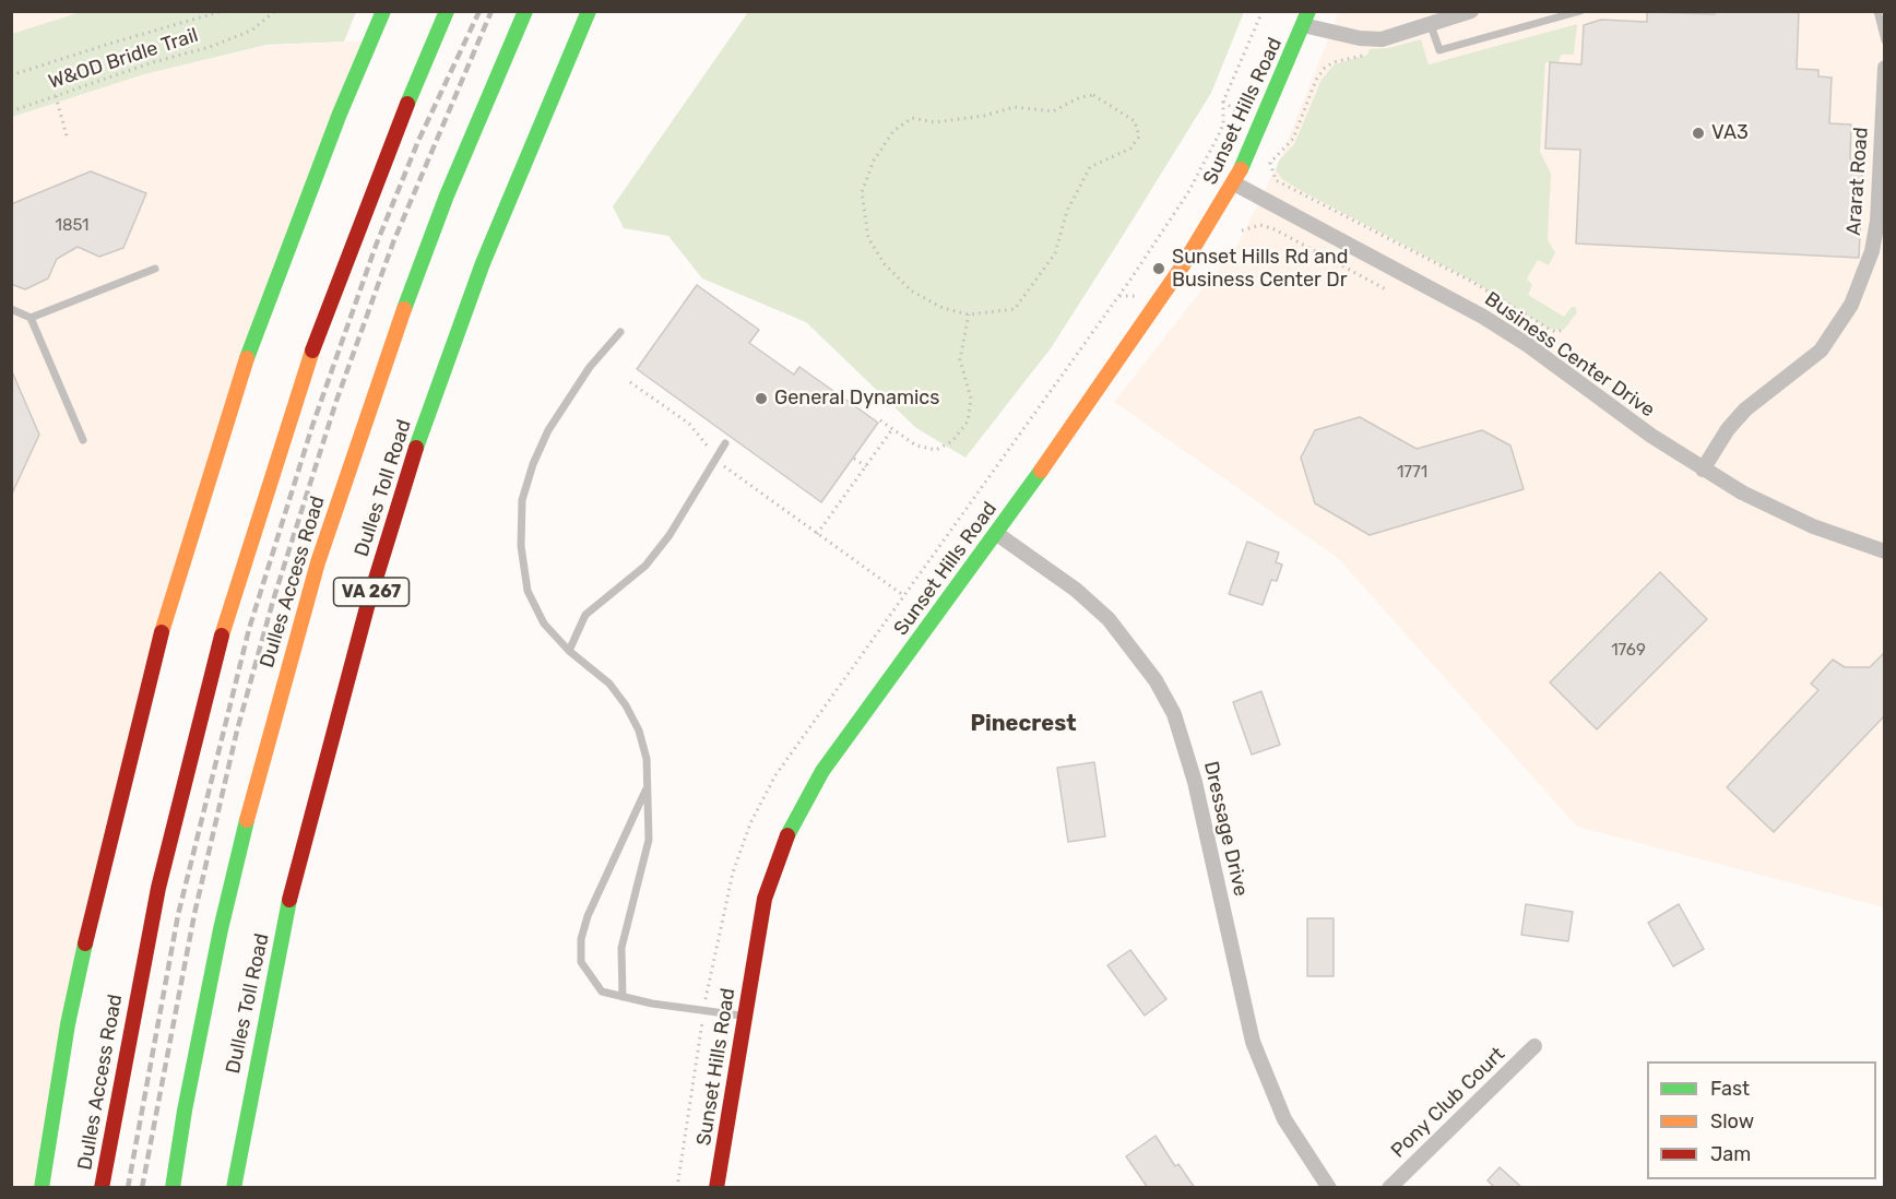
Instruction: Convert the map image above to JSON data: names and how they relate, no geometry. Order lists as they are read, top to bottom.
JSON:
{
  "streets": {
    "main road": [
      "Sunset Hills Road",
      "Dulles Toll Road",
      "Dulles Access Road",
      "VA 267"
    ],
    "street": [
      "Ararat Road",
      "Business Center Drive",
      "Dressage Drive",
      "Pony Club Court"
    ],
    "path": ["W&OD Bridle Trail"]
  },
  "crossings": [
    ["Sunset Hills Road", "Business Center Drive"],
    ["Sunset Hills Road", "Dressage Drive"],
    ["Ararat Road", "Business Center Drive"]
  ],
  "districts": ["Pinecrest"],
  "places": ["VA3", "Sunset Hills Rd and Business Center Dr", "General Dynamics"],
  "house_numbers": ["1851", "1771", "1769"],
  "legend": ["Fast", "Slow", "Jam"]
}
